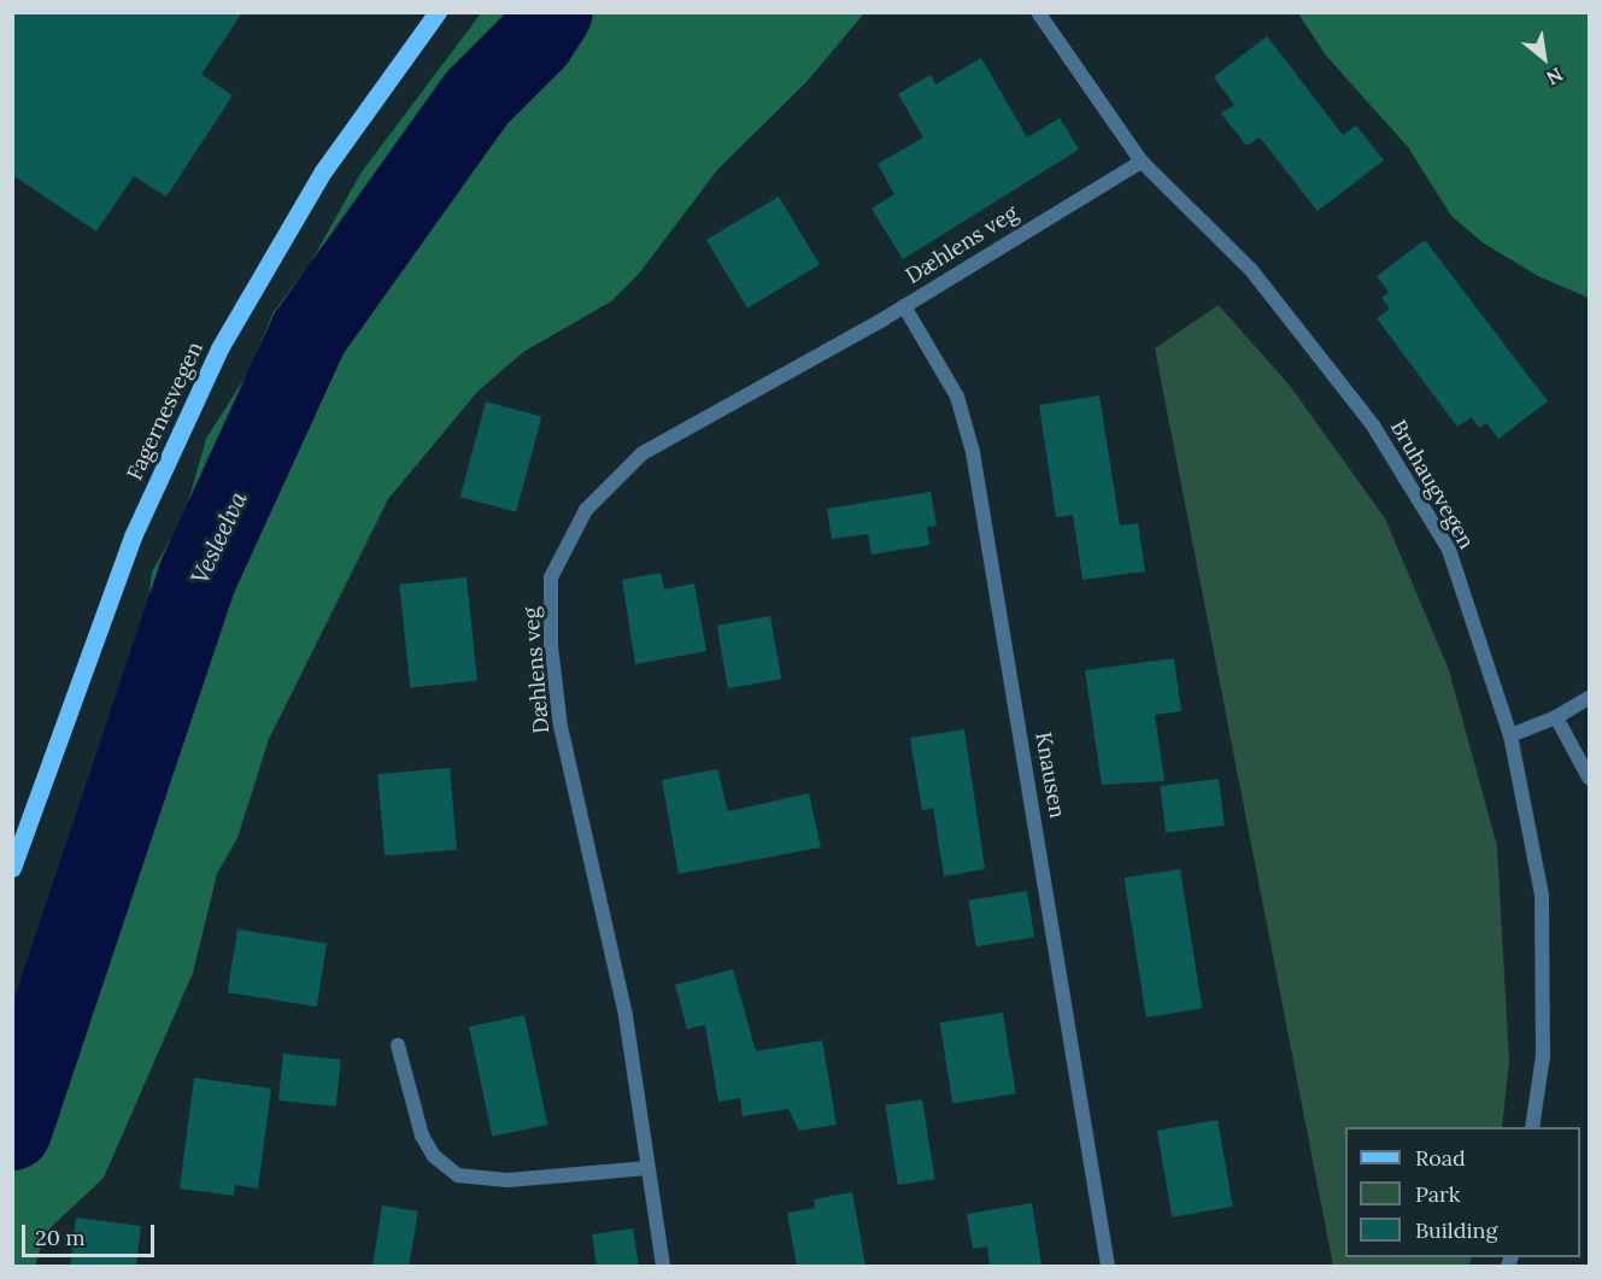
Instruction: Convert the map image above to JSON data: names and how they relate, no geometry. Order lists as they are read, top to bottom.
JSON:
{
  "streets": {
    "main road": ["Fagernesvegen"],
    "street": ["Dæhlens veg", "Bruhaugvegen", "Knausen"]
  },
  "crossings": [
    ["Dæhlens veg", "Bruhaugvegen"],
    ["Dæhlens veg", "Knausen"]
  ],
  "water": ["Vesleelva"],
  "legend": ["Road", "Park", "Building"],
  "scale_bar": "20 m",
  "north": "bottom right"
}
